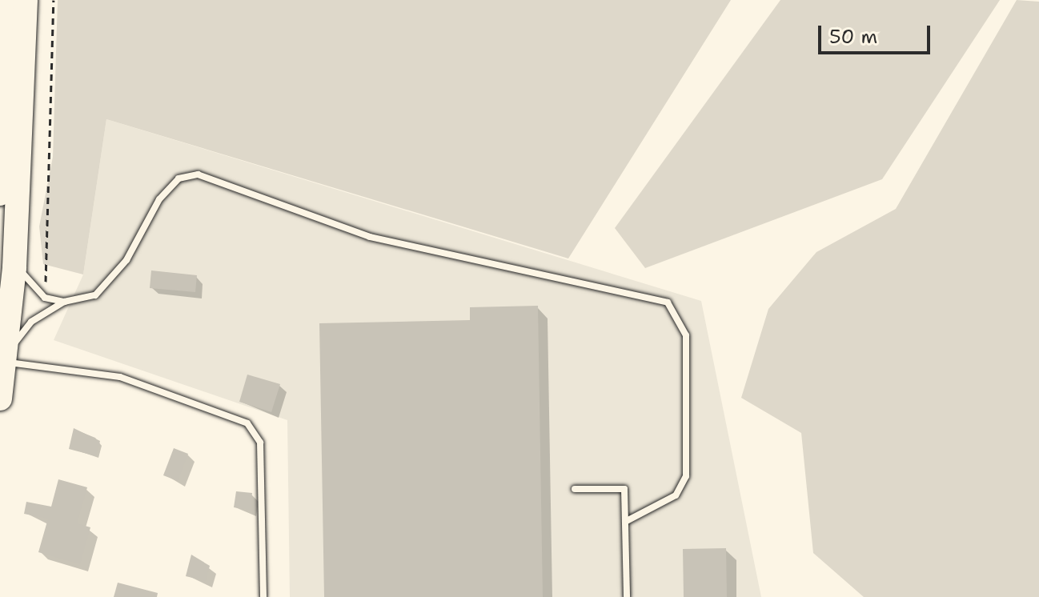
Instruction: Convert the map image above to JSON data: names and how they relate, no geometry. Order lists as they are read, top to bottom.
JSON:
{
  "scale_bar": "50 m"
}
